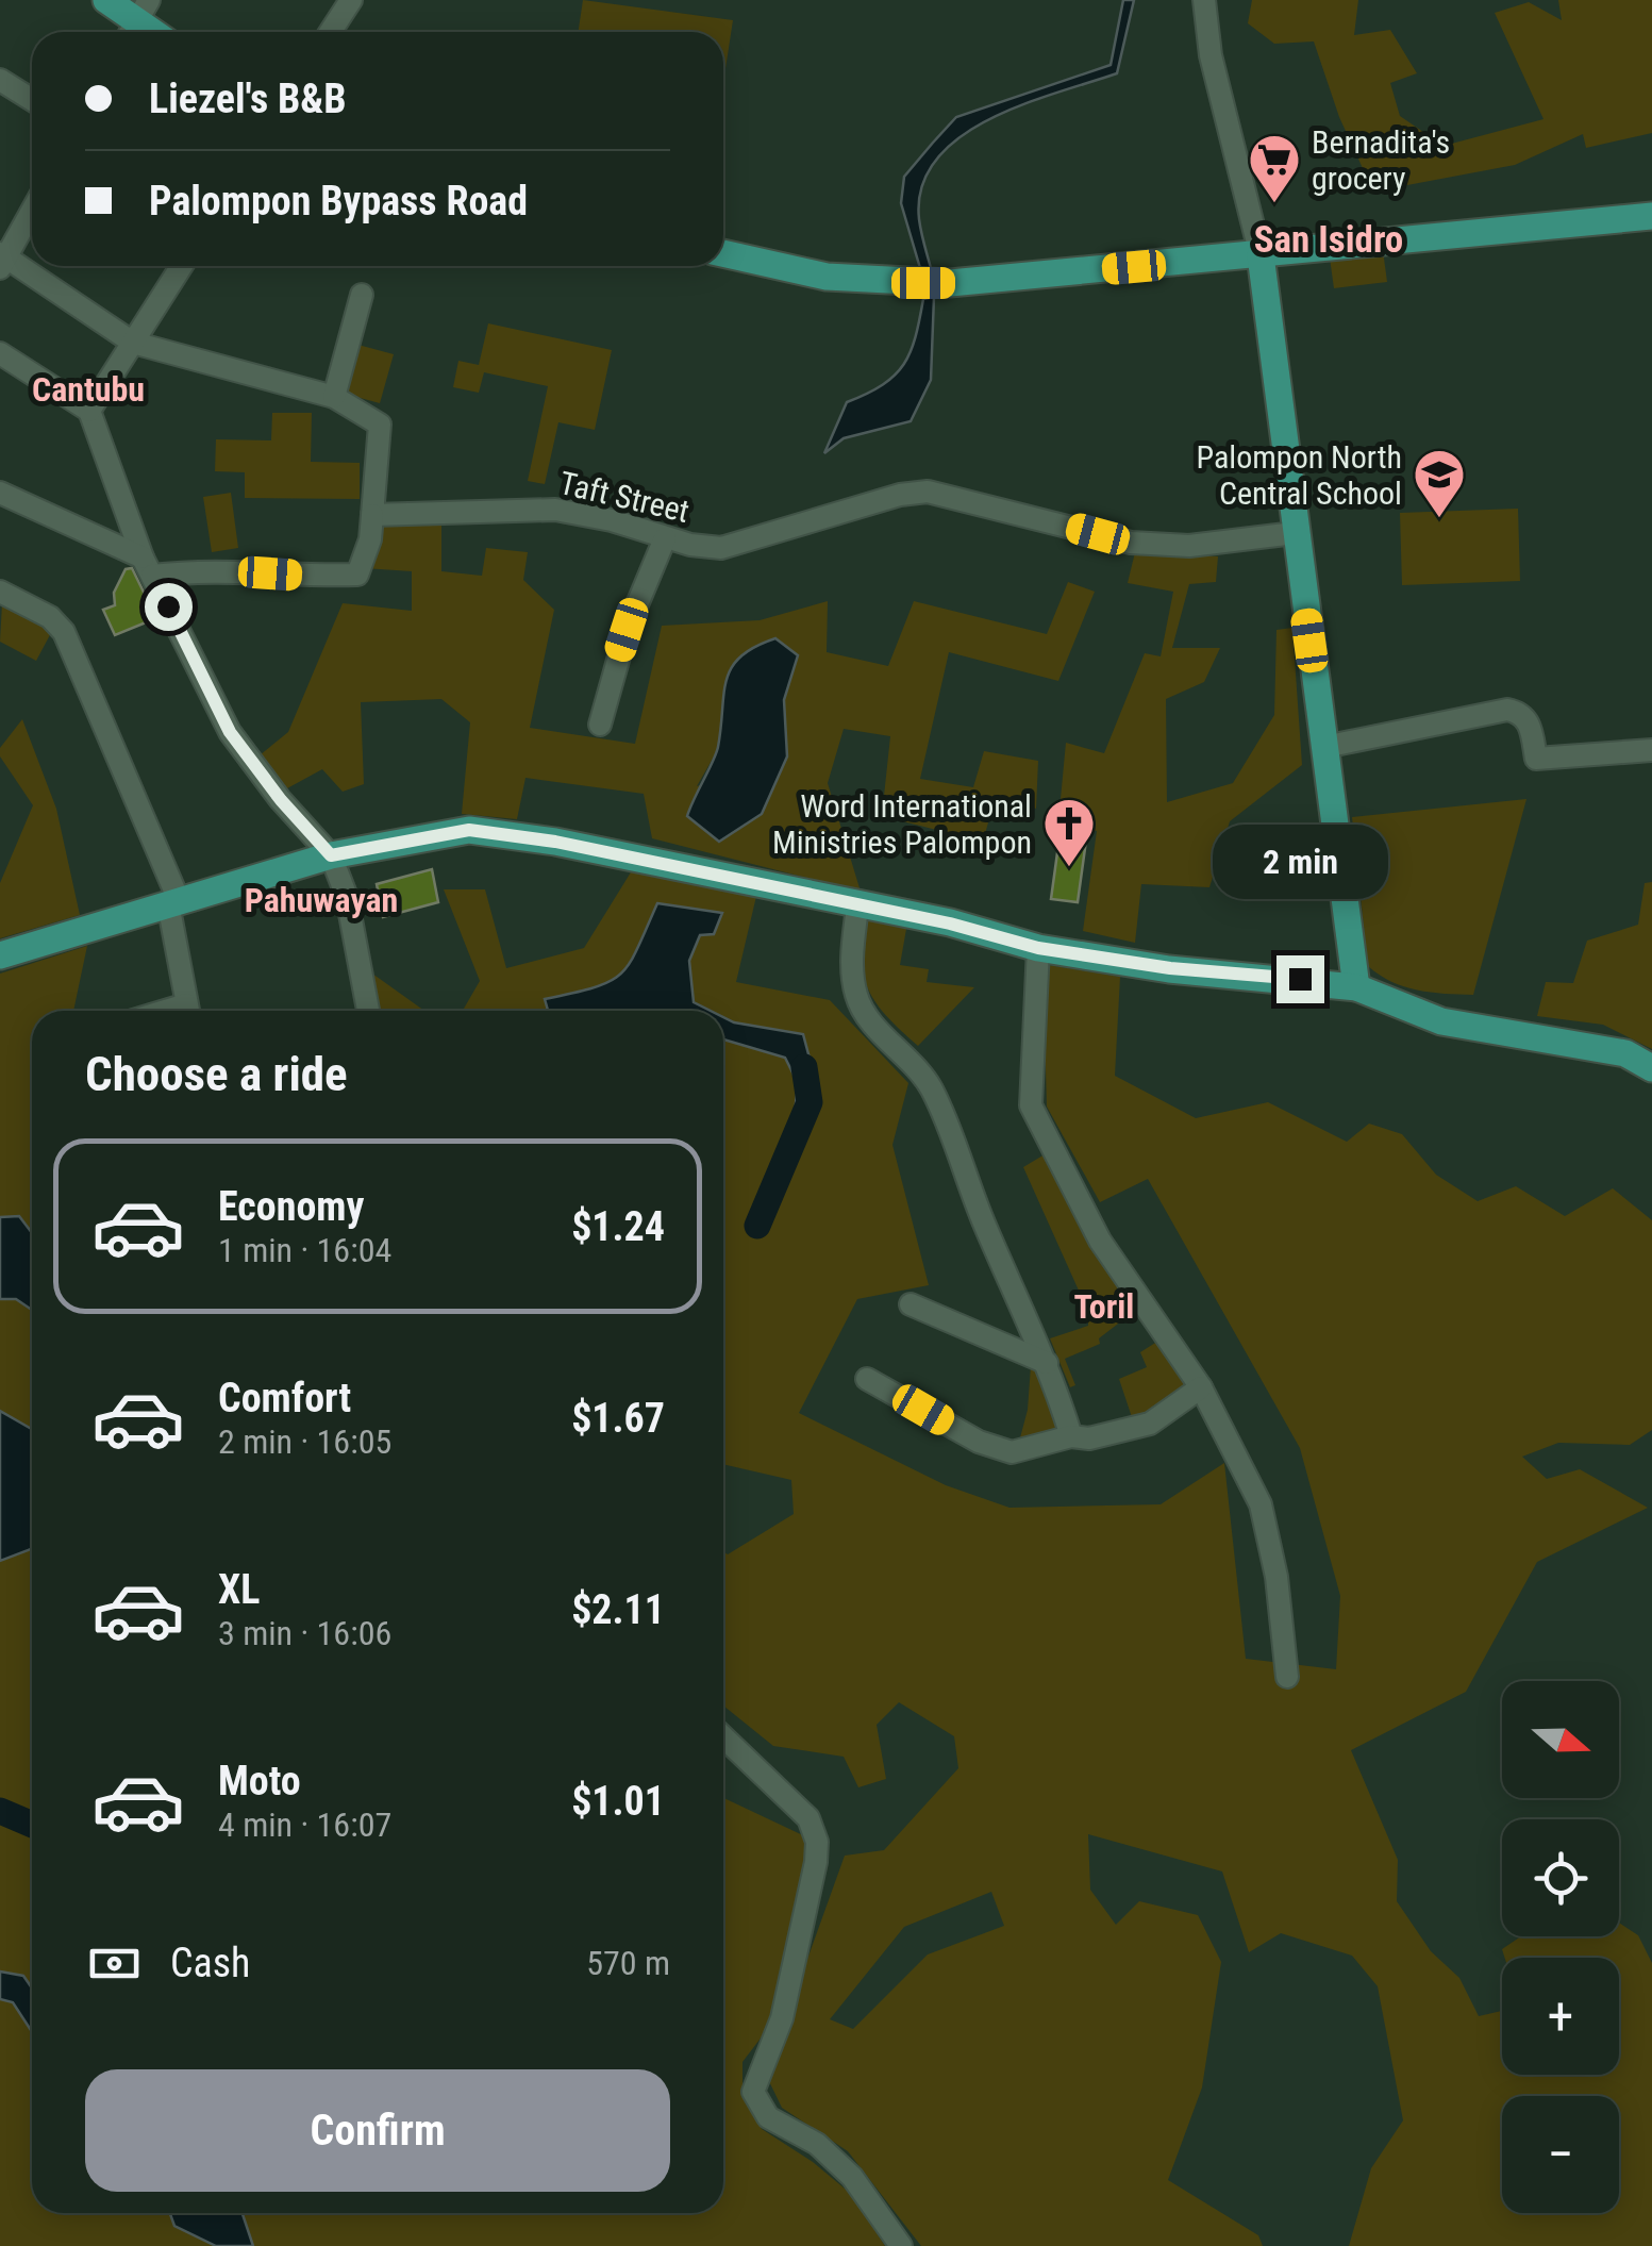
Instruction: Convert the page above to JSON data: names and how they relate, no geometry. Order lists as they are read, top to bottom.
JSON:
{
  "streets": {
    "street": ["Taft Street"]
  },
  "districts": [
    "San Isidro",
    "Cantubu",
    "Pahuwayan",
    "Toril"
  ],
  "places": {
    "supermarket": ["Bernadita's grocery"],
    "school or university": ["Palompon North Central School"],
    "church": ["Word International Ministries Palompon"]
  },
  "north": "right",
  "page": {
    "banner": ["Liezel's B&B", "Palompon Bypass Road"],
    "bubble": "2 min",
    "heading": "Choose a ride",
    "list": [
      {
        "name": "Economy",
        "note": "1 min · 16:04",
        "value": "$1.24"
      },
      {
        "name": "Comfort",
        "note": "2 min · 16:05",
        "value": "$1.67"
      },
      {
        "name": "XL",
        "note": "3 min · 16:06",
        "value": "$2.11"
      },
      {
        "name": "Moto",
        "note": "4 min · 16:07",
        "value": "$1.01"
      }
    ],
    "map_buttons": ["+", "−"],
    "pay": ["Cash", "570 m"],
    "buttons": "Confirm"
  }
}
